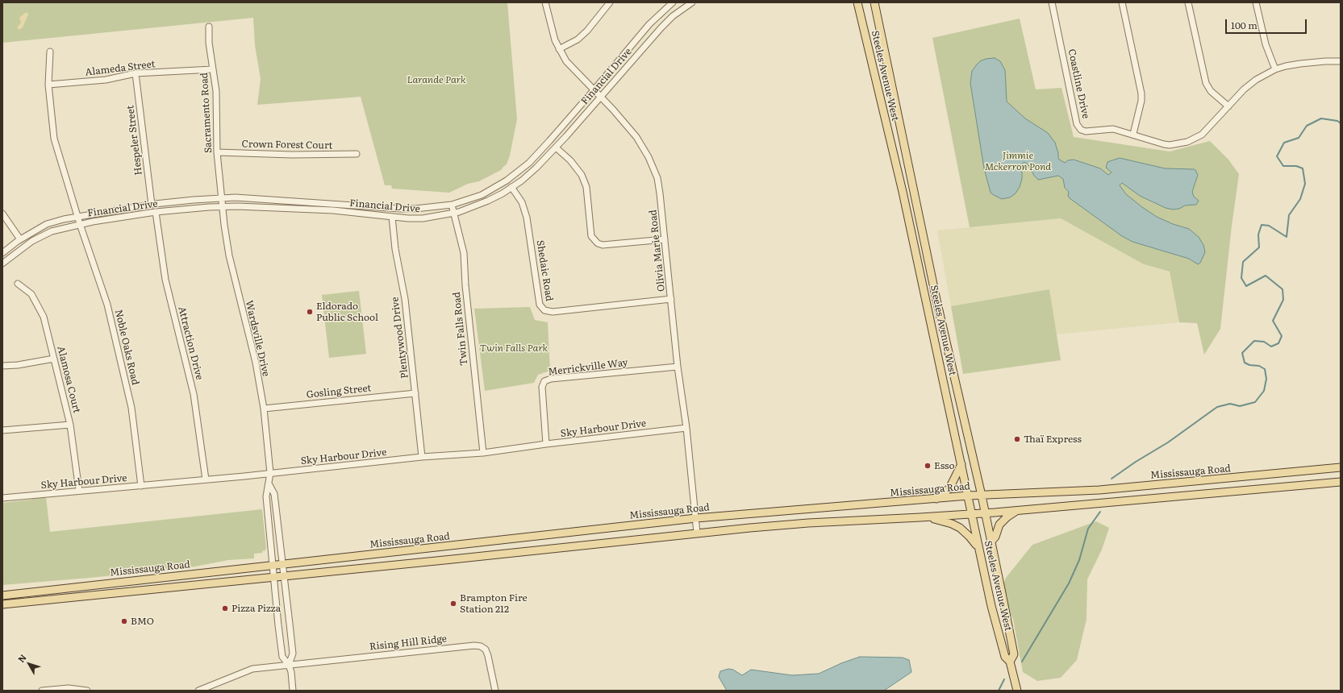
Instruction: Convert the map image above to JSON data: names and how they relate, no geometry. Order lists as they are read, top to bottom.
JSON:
{
  "streets": {
    "main road": ["Steeles Avenue West", "Mississauga Road"],
    "street": [
      "Alameda Street",
      "Financial Drive",
      "Coastline Drive",
      "Sacramento Road",
      "Hespeler Street",
      "Crown Forest Court",
      "Olivia Marie Road",
      "Shedaic Road",
      "Twin Falls Road",
      "Plentywood Drive",
      "Wardsville Drive",
      "Attraction Drive",
      "Noble Oaks Road",
      "Merrickville Way",
      "Alamosa Court",
      "Gosling Street",
      "Sky Harbour Drive",
      "Rising Hill Ridge"
    ]
  },
  "crossings": [
    ["Alameda Street", "Sacramento Road"],
    ["Alameda Street", "Hespeler Street"],
    ["Alameda Street", "Noble Oaks Road"],
    ["Steeles Avenue West", "Mississauga Road"],
    ["Financial Drive", "Sacramento Road"],
    ["Financial Drive", "Hespeler Street"],
    ["Financial Drive", "Olivia Marie Road"],
    ["Financial Drive", "Shedaic Road"],
    ["Financial Drive", "Twin Falls Road"],
    ["Financial Drive", "Plentywood Drive"],
    ["Financial Drive", "Wardsville Drive"],
    ["Financial Drive", "Attraction Drive"],
    ["Financial Drive", "Noble Oaks Road"],
    ["Sacramento Road", "Crown Forest Court"],
    ["Sacramento Road", "Wardsville Drive"],
    ["Olivia Marie Road", "Shedaic Road"],
    ["Olivia Marie Road", "Merrickville Way"],
    ["Olivia Marie Road", "Sky Harbour Drive"],
    ["Olivia Marie Road", "Mississauga Road"],
    ["Twin Falls Road", "Sky Harbour Drive"],
    ["Plentywood Drive", "Gosling Street"],
    ["Plentywood Drive", "Sky Harbour Drive"],
    ["Wardsville Drive", "Gosling Street"],
    ["Wardsville Drive", "Sky Harbour Drive"],
    ["Wardsville Drive", "Mississauga Road"],
    ["Wardsville Drive", "Rising Hill Ridge"],
    ["Attraction Drive", "Sky Harbour Drive"],
    ["Noble Oaks Road", "Sky Harbour Drive"],
    ["Merrickville Way", "Sky Harbour Drive"],
    ["Alamosa Court", "Sky Harbour Drive"]
  ],
  "parks": ["Larande Park", "Jimmie Mckerron Pond", "Twin Falls Park"],
  "places": [
    "Eldorado Public School",
    "Thaï Express",
    "Esso",
    "Brampton Fire Station 212",
    "Pizza Pizza",
    "BMO"
  ],
  "scale_bar": "100 m",
  "north": "top left"
}
